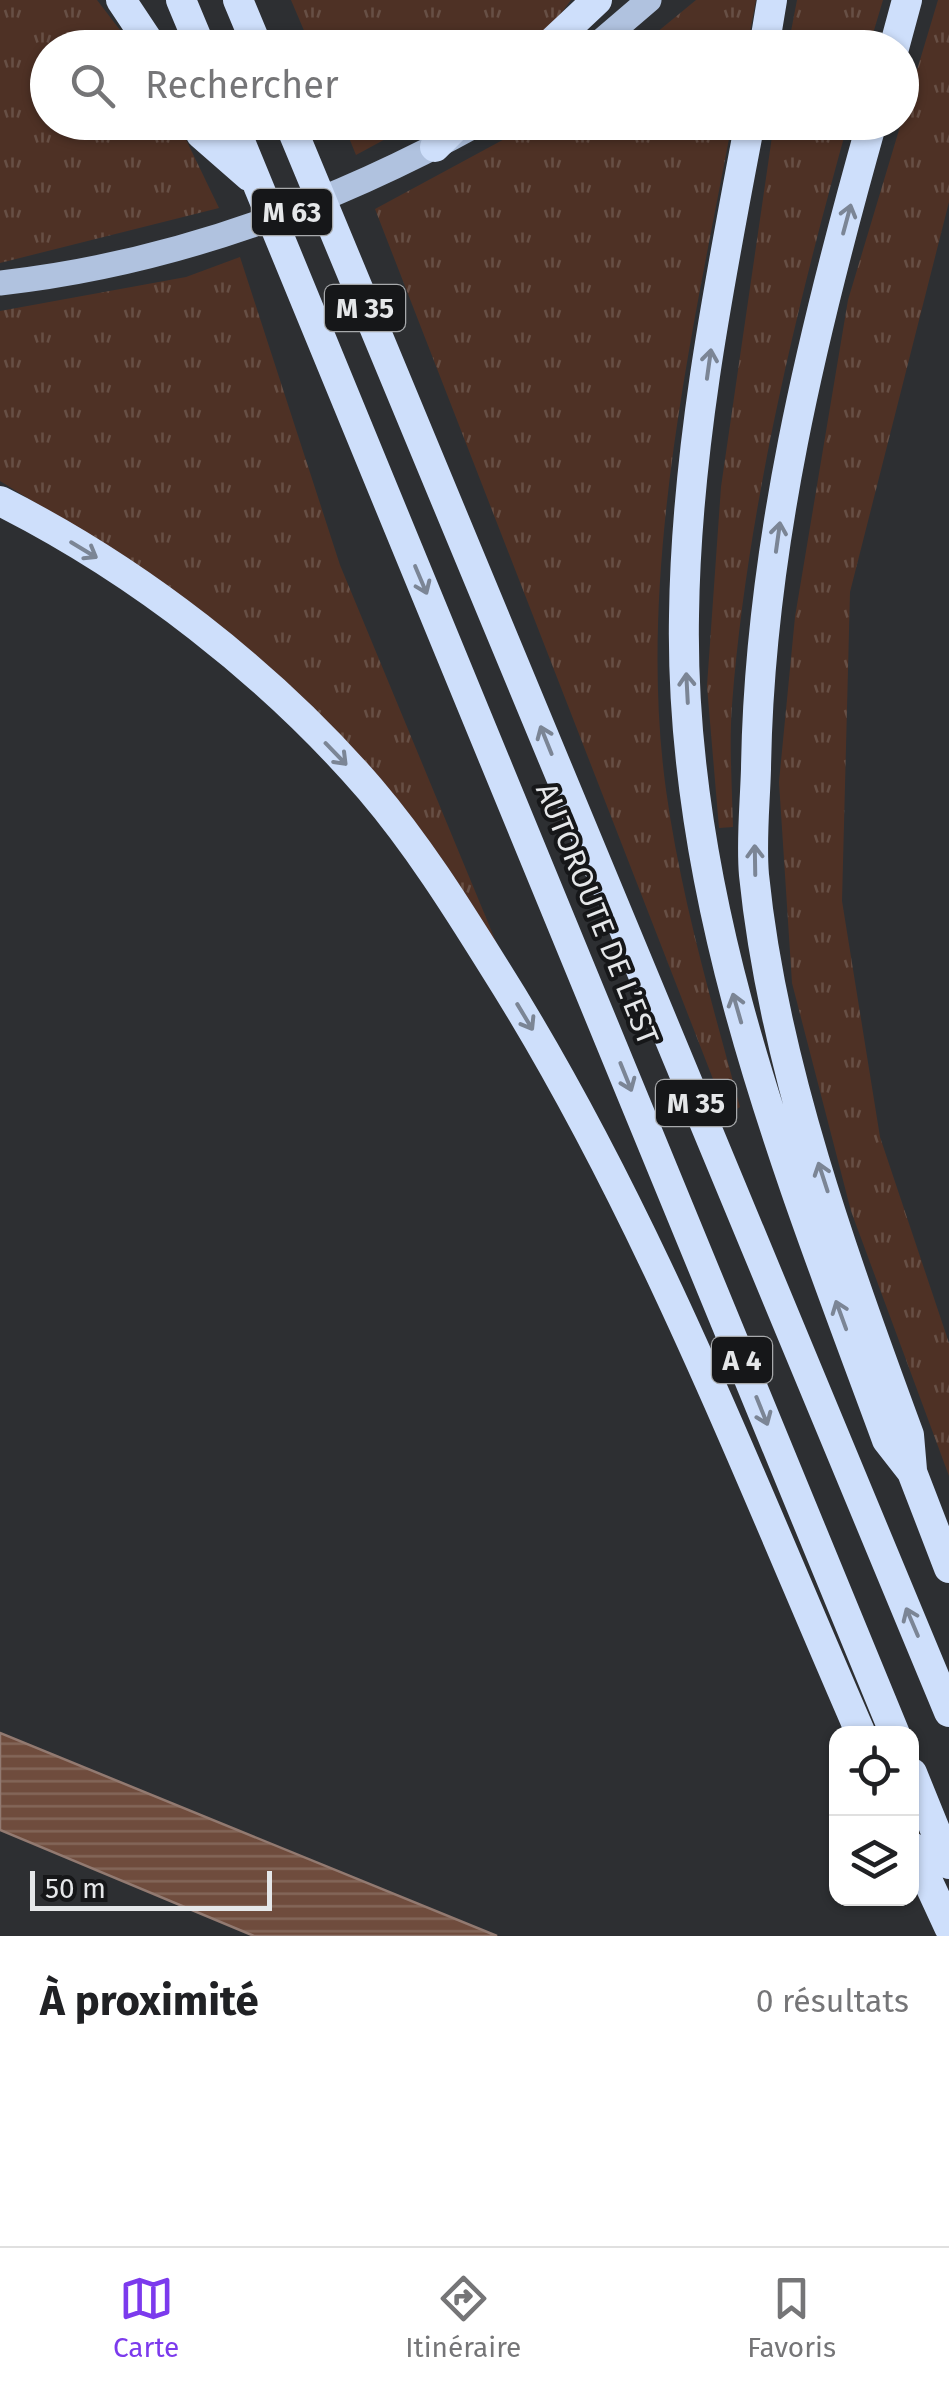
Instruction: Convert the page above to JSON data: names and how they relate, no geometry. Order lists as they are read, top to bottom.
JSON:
{
  "streets": {
    "highway": ["M 35", "AUTOROUTE DE L’EST", "A 4"],
    "main road": ["M 63"]
  },
  "scale_bar": "50 m",
  "page": {
    "search": "Rechercher",
    "scale": "50 m",
    "heading": ["À proximité", "0 résultats"],
    "nav": ["Carte", "Itinéraire", "Favoris"]
  }
}
